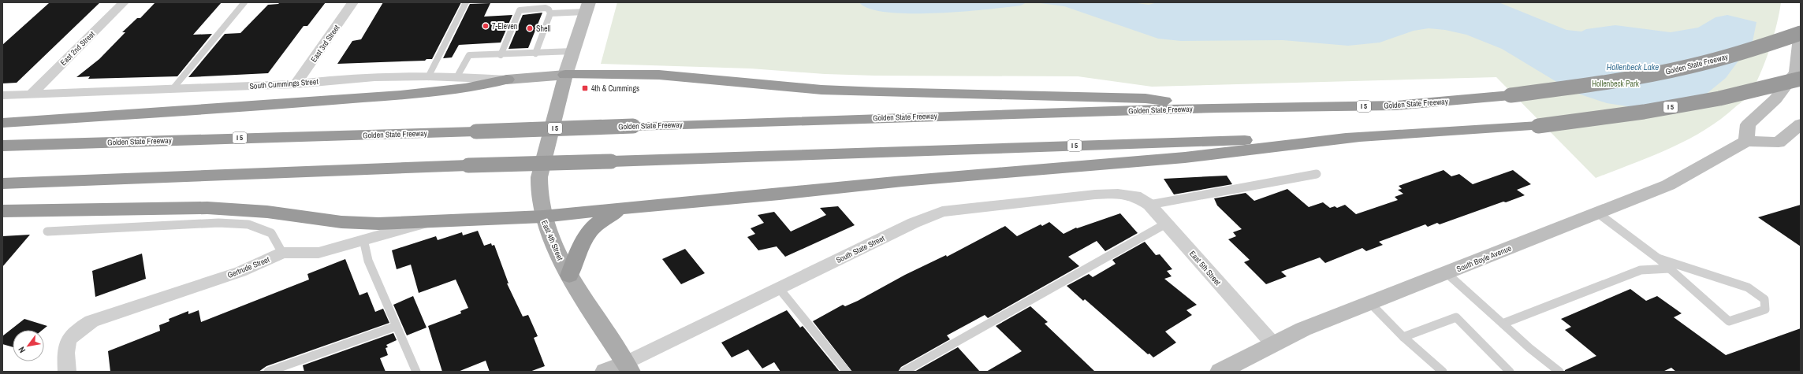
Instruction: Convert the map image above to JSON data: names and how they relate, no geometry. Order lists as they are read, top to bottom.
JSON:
{
  "streets": {
    "highway": ["Golden State Freeway", "I 5"],
    "main road": [
      "South Cummings Street",
      "East 4th Street",
      "South State Street",
      "South Boyle Avenue"
    ],
    "street": [
      "East 3rd Street",
      "East 2nd Street",
      "Gertrude Street",
      "East 5th Street"
    ]
  },
  "crossings": [
    ["East 3rd Street", "South Cummings Street"],
    ["East 2nd Street", "South Cummings Street"],
    ["South Cummings Street", "East 4th Street"],
    ["East 4th Street", "South State Street"],
    ["South State Street", "East 5th Street"],
    ["South Boyle Avenue", "East 5th Street"]
  ],
  "water": ["Hollenbeck Lake"],
  "parks": ["Hollenbeck Park"],
  "places": {
    "other": ["7-Eleven", "Shell"],
    "transit": ["4th & Cummings"]
  },
  "north": "bottom left"
}
